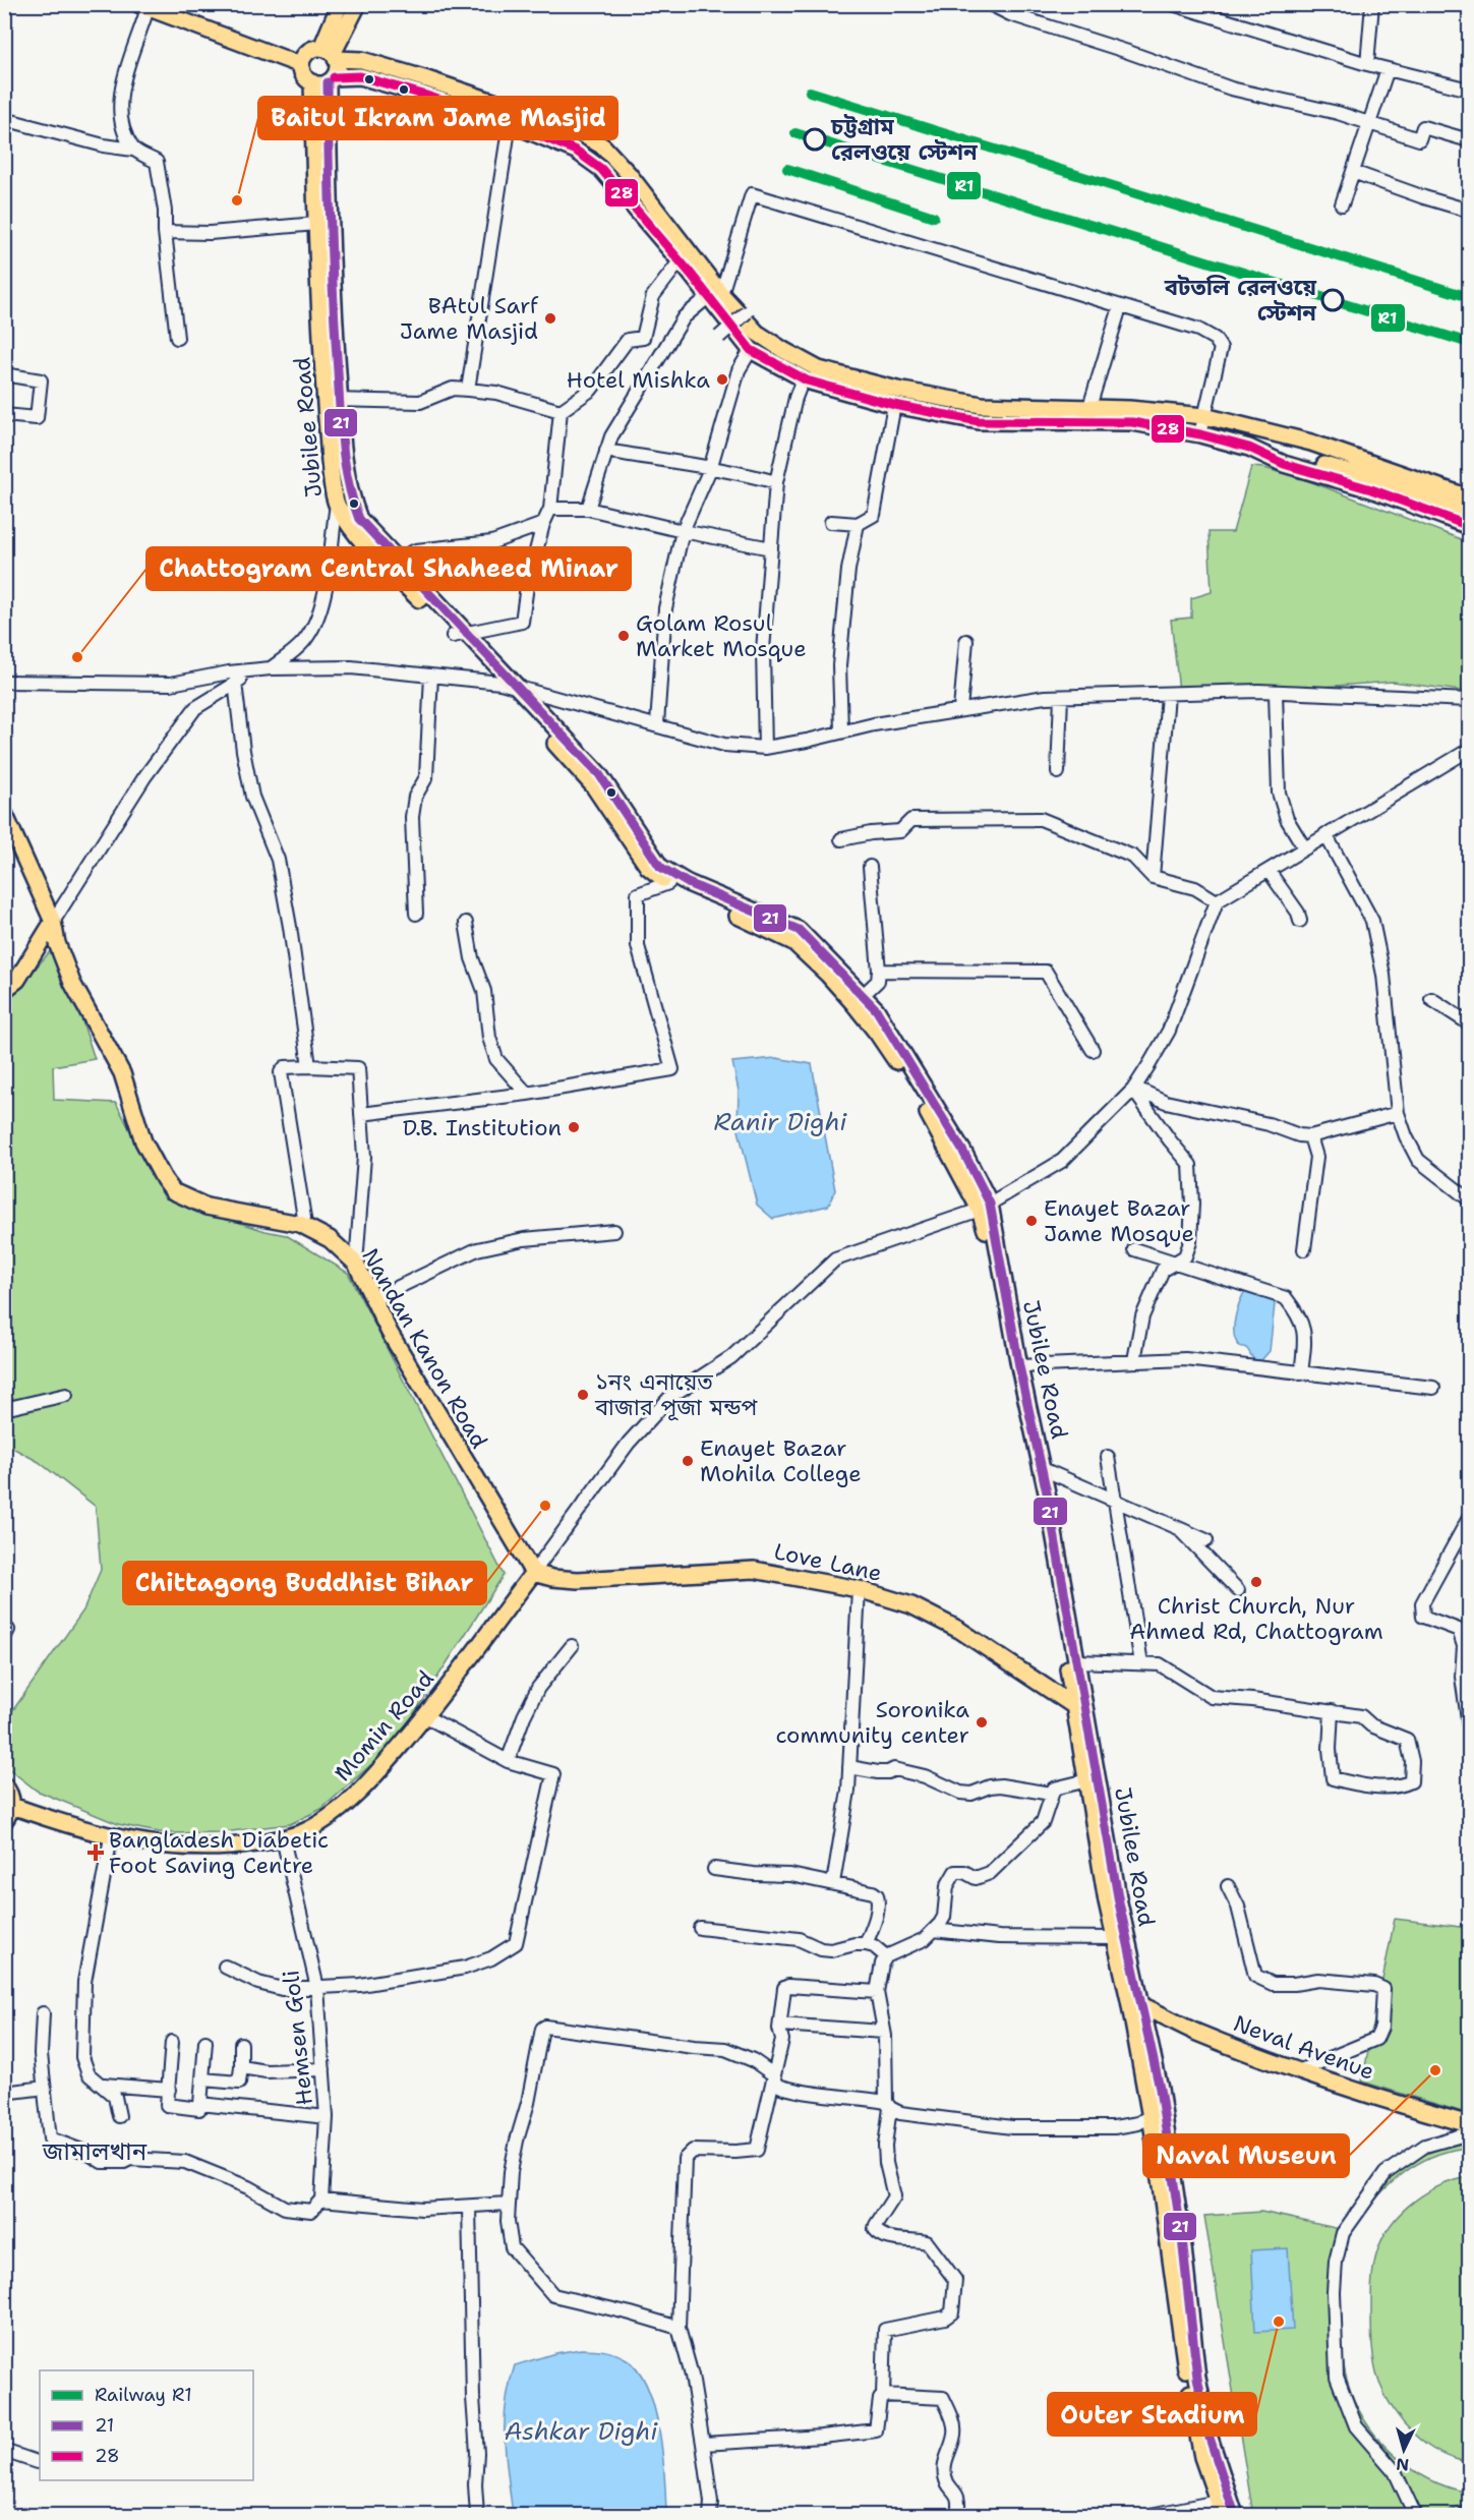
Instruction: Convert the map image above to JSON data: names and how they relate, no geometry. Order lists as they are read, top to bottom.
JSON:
{
  "streets": {
    "main road": [
      "Jubilee Road",
      "Nandan Kanon Road",
      "Love Lane",
      "Momin Road",
      "Neval Avenue"
    ],
    "street": ["Hemsen Goli"]
  },
  "crossings": [
    ["Jubilee Road", "Love Lane"],
    ["Jubilee Road", "Neval Avenue"],
    ["Nandan Kanon Road", "Love Lane"],
    ["Nandan Kanon Road", "Momin Road"],
    ["Love Lane", "Momin Road"],
    ["Momin Road", "Hemsen Goli"]
  ],
  "districts": ["জামালখান"],
  "water": ["Ranir Dighi", "Ashkar Dighi"],
  "places": {
    "other": [
      "চট্টগ্রাম রেলওয়ে স্টেশন",
      "Baitul Ikram Jame Masjid",
      "বটতলি রেলওয়ে স্টেশন",
      "BAtul Sarf Jame Masjid",
      "Hotel Mishka",
      "Golam Rosul Market Mosque",
      "Chattogram Central Shaheed Minar",
      "D.B. Institution",
      "Enayet Bazar Jame Mosque",
      "১নং এনায়েত বাজার পূজা মন্ডপ",
      "Enayet Bazar Mohila College",
      "Chittagong Buddhist Bihar",
      "Christ Church, Nur Ahmed Rd, Chattogram",
      "Soronika community center",
      "Naval Museun",
      "Outer Stadium"
    ],
    "health": ["Bangladesh Diabetic Foot Saving Centre"]
  },
  "lines": ["transit line 28", "transit line 21", "rail line R1"],
  "legend": ["Railway R1", "21", "28"],
  "north": "bottom"
}
